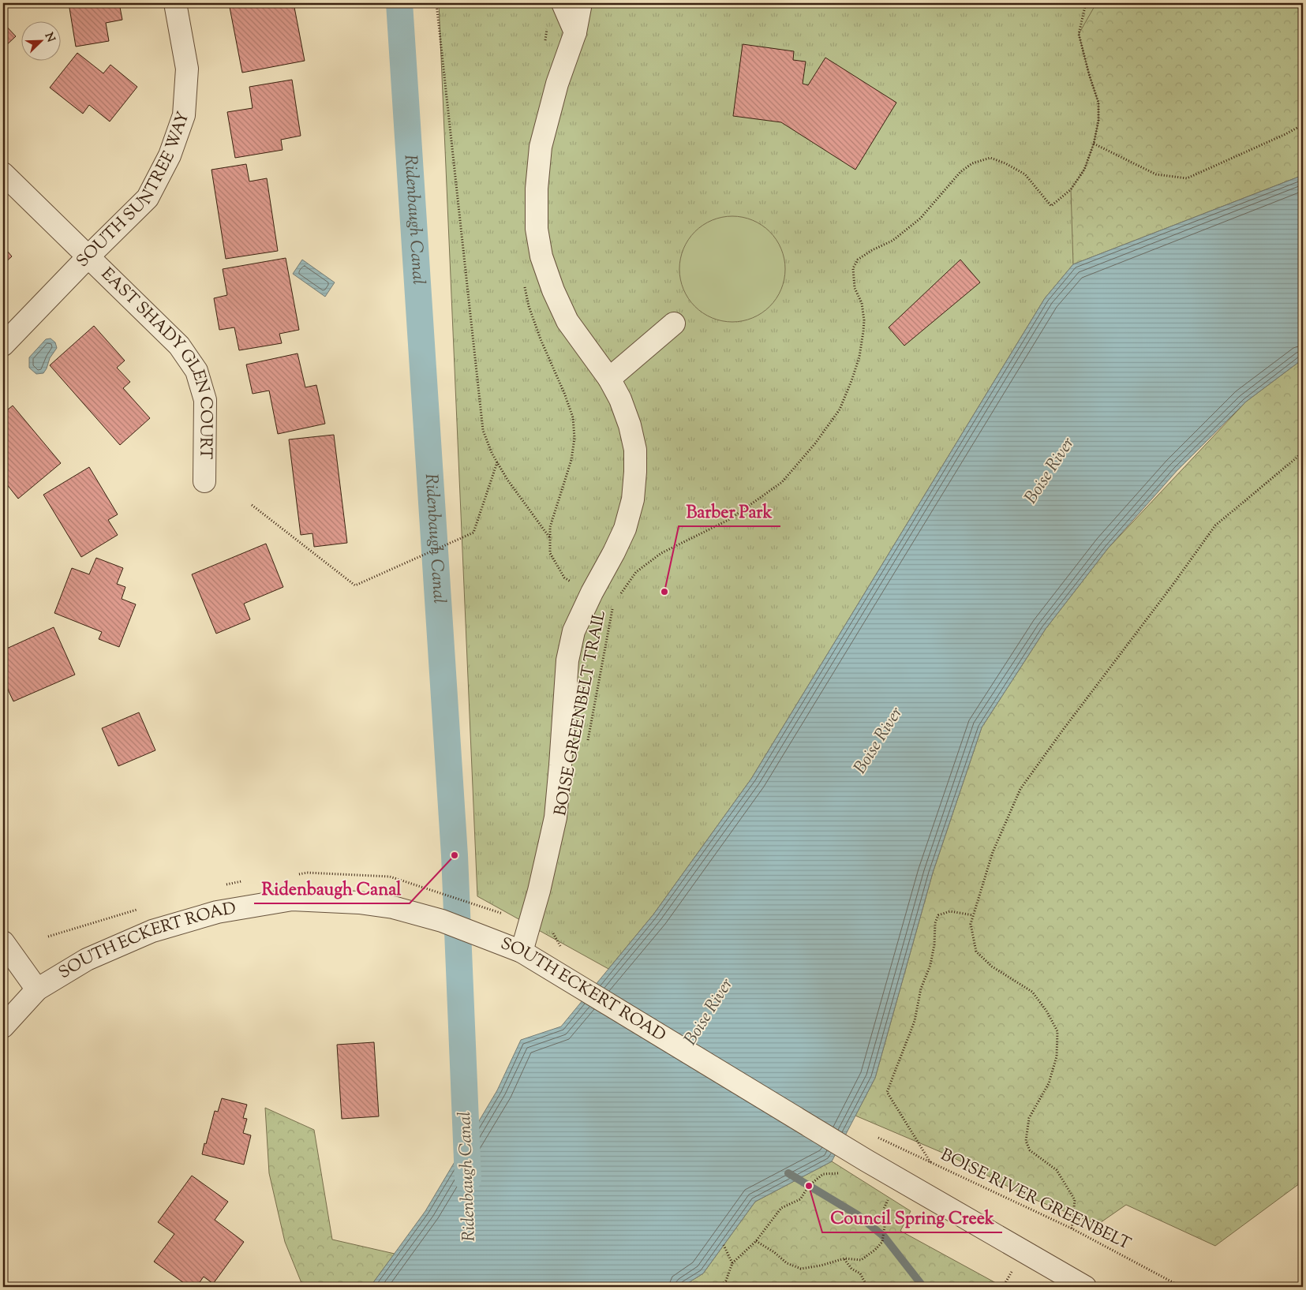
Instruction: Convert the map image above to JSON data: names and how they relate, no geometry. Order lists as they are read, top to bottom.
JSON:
{
  "streets": {
    "street": ["SOUTH SUNTREE WAY", "EAST SHADY GLEN COURT", "SOUTH ECKERT ROAD"],
    "path": ["BOISE GREENBELT TRAIL", "BOISE RIVER GREENBELT"]
  },
  "crossings": [
    ["SOUTH SUNTREE WAY", "EAST SHADY GLEN COURT"]
  ],
  "water": ["Ridenbaugh Canal", "Boise River"],
  "places": ["Barber Park", "Ridenbaugh Canal", "Council Spring Creek"],
  "north": "top right"
}
